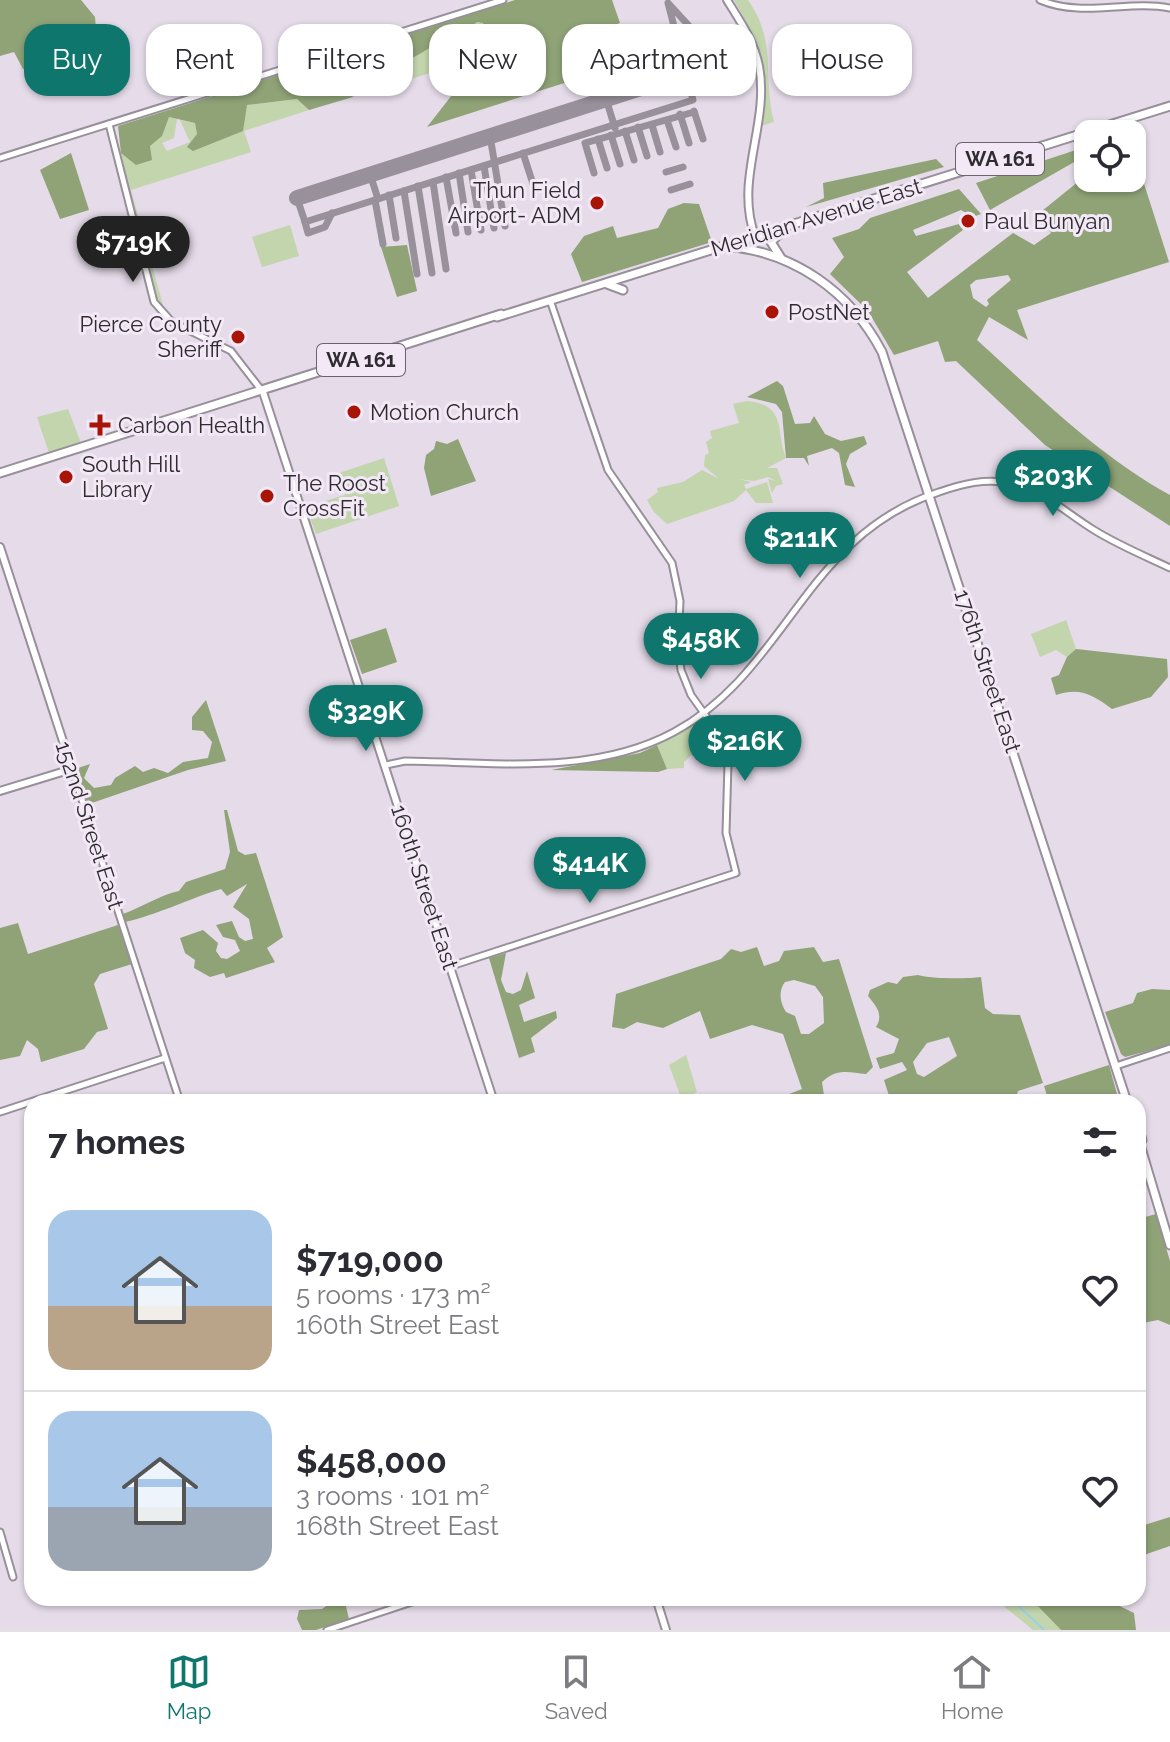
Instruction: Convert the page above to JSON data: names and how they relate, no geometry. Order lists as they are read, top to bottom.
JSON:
{
  "streets": {
    "main road": [
      "WA 161",
      "Meridian Avenue East",
      "176th Street East",
      "152nd Street East",
      "160th Street East"
    ]
  },
  "crossings": [
    ["Meridian Avenue East", "176th Street East"],
    ["Meridian Avenue East", "160th Street East"]
  ],
  "places": {
    "other": [
      "Thun Field Airport- ADM",
      "Paul Bunyan",
      "PostNet",
      "Pierce County Sheriff",
      "Motion Church",
      "South Hill Library",
      "The Roost CrossFit"
    ],
    "health": ["Carbon Health"]
  },
  "page": {
    "chip": [
      "Buy",
      "Rent",
      "Filters",
      "New",
      "Apartment",
      "House"
    ],
    "price": [
      "$719K",
      "$203K",
      "$211K",
      "$458K",
      "$329K",
      "$216K",
      "$414K"
    ],
    "heading": "7 homes",
    "list": [
      {
        "name": "$719,000",
        "note": "5 rooms · 173 m² · 160th Street East"
      },
      {
        "name": "$458,000",
        "note": "3 rooms · 101 m² · 168th Street East"
      }
    ],
    "tabs": ["Map", "Saved", "Home"]
  }
}
